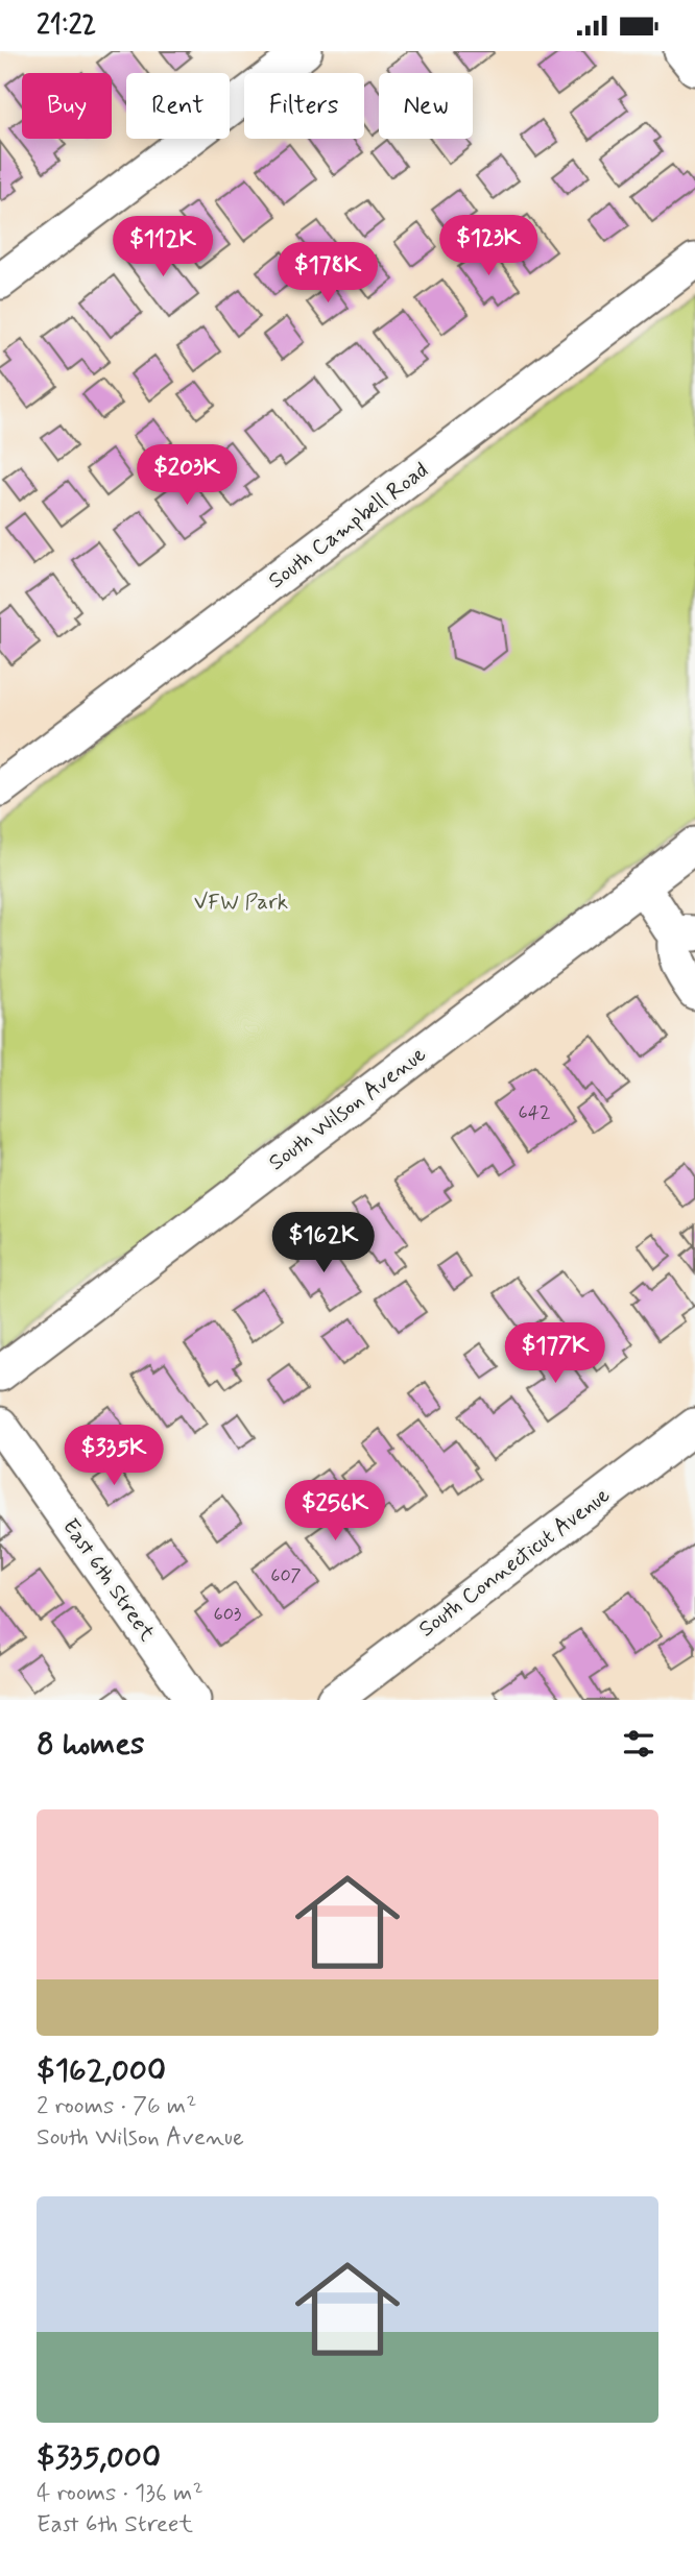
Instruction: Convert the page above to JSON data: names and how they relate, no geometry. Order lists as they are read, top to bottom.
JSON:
{
  "streets": {
    "street": [
      "South Campbell Road",
      "South Wilson Avenue",
      "South Connecticut Avenue",
      "East 6th Street"
    ]
  },
  "parks": ["VFW Park"],
  "house_numbers": ["642", "607", "603"],
  "page": {
    "status": "21:22",
    "chip": [
      "Buy",
      "Rent",
      "Filters",
      "New"
    ],
    "price": [
      "$123K",
      "$112K",
      "$178K",
      "$203K",
      "$162K",
      "$177K",
      "$335K",
      "$256K"
    ],
    "heading": "8 homes",
    "list": [
      {
        "name": "$162,000",
        "note": "2 rooms · 76 m² · South Wilson Avenue"
      },
      {
        "name": "$335,000",
        "note": "4 rooms · 136 m² · East 6th Street"
      }
    ]
  }
}
